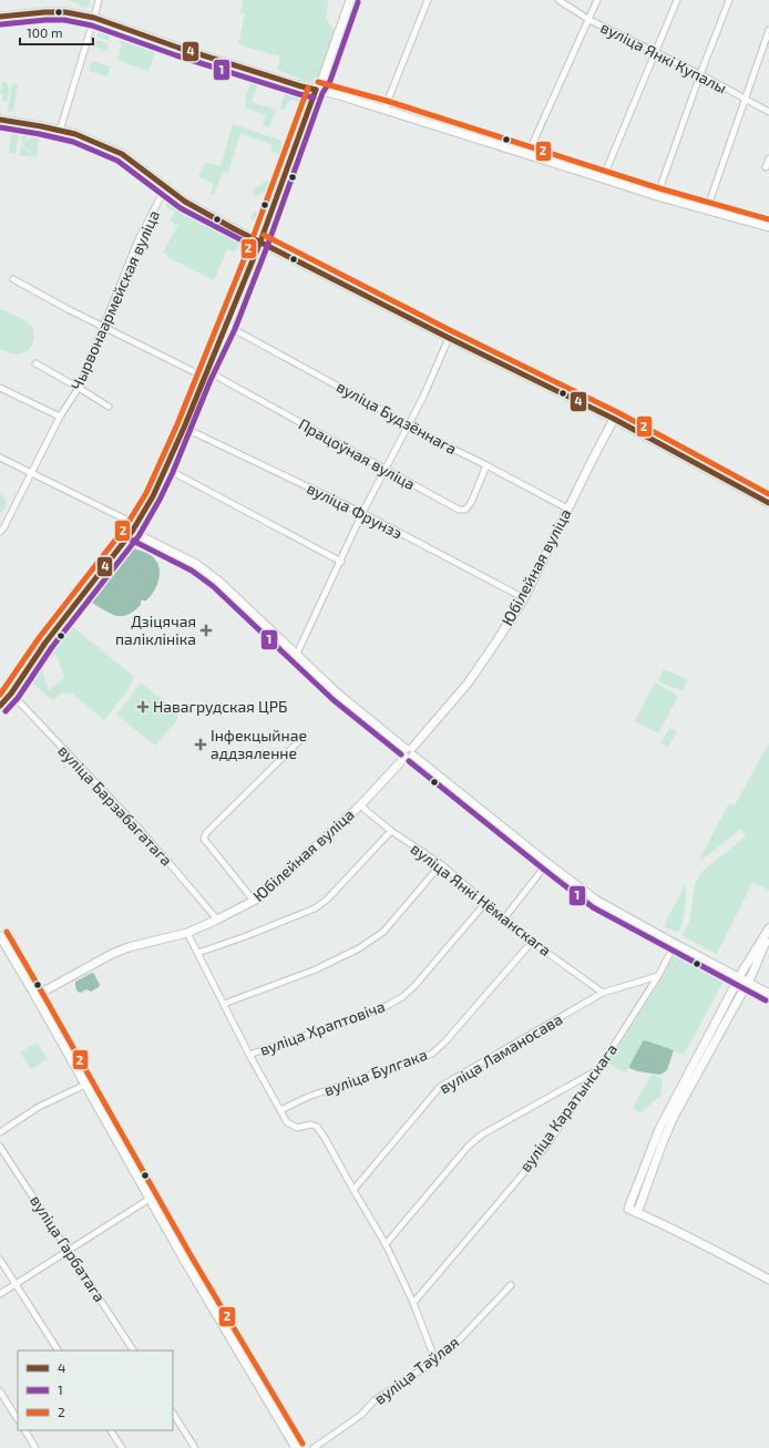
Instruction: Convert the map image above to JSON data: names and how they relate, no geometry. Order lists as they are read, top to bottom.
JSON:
{
  "streets": {
    "street": [
      "вуліца Янкі Купалы",
      "Чырвонаармейская вуліца",
      "вуліца Будзённага",
      "Працоўная вуліца",
      "вуліца Фрунзэ",
      "Юбілейная вуліца",
      "вуліца Барзабагатага",
      "вуліца Янкі Нёманскага",
      "вуліца Храптовіча",
      "вуліца Ламаносава",
      "вуліца Булгака",
      "вуліца Каратынскага",
      "вуліца Гарбатага",
      "вуліца Таўлая"
    ]
  },
  "crossings": [
    ["Чырвонаармейская вуліца", "Працоўная вуліца"],
    ["вуліца Будзённага", "Працоўная вуліца"],
    ["вуліца Будзённага", "Юбілейная вуліца"],
    ["вуліца Фрунзэ", "Юбілейная вуліца"],
    ["Юбілейная вуліца", "вуліца Барзабагатага"],
    ["Юбілейная вуліца", "вуліца Янкі Нёманскага"],
    ["вуліца Янкі Нёманскага", "вуліца Храптовіча"],
    ["вуліца Янкі Нёманскага", "вуліца Ламаносава"],
    ["вуліца Янкі Нёманскага", "вуліца Булгака"],
    ["вуліца Ламаносава", "вуліца Каратынскага"]
  ],
  "places": {
    "health": ["Дзіцячая паліклініка", "Навагрудская ЦРБ", "Інфекцыйнае аддзяленне"]
  },
  "lines": ["transit line 1", "transit line 4", "transit line 2"],
  "legend": ["4", "1", "2"],
  "scale_bar": "100 m"
}
